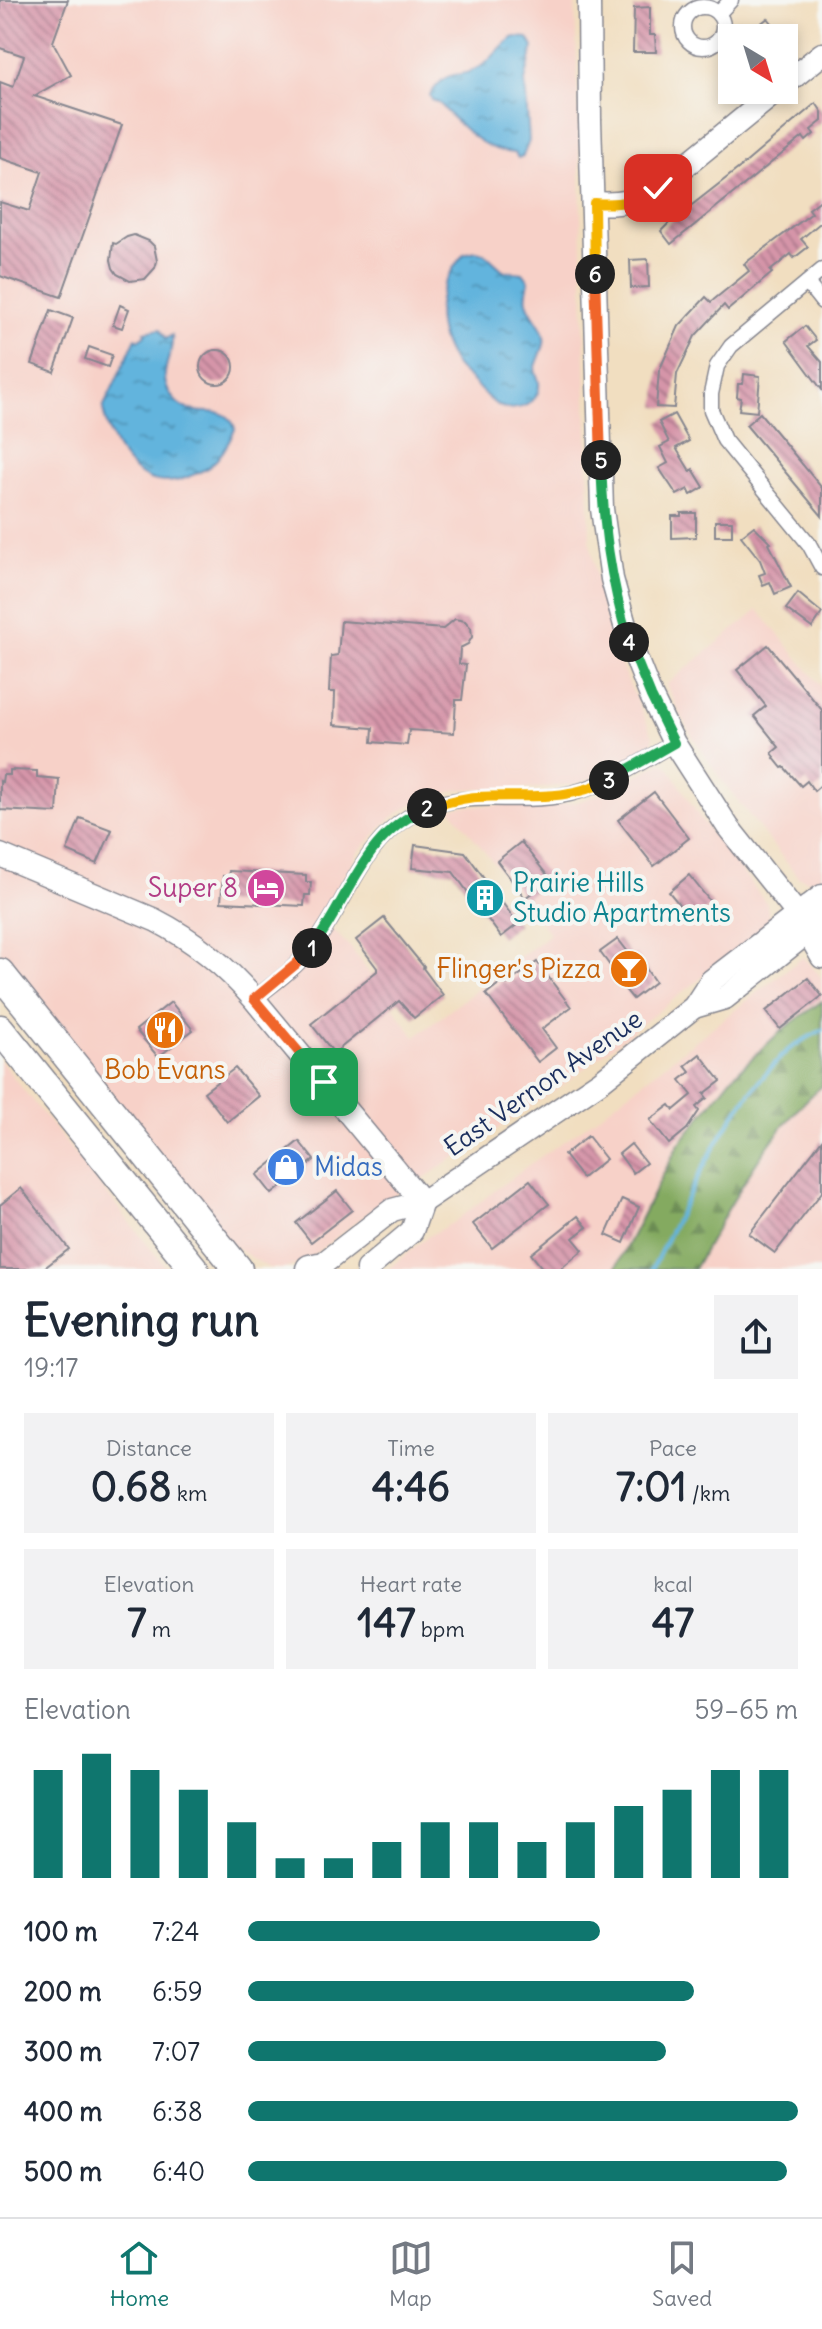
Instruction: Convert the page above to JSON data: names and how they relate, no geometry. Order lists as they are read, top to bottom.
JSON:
{
  "streets": {
    "main road": ["East Vernon Avenue"]
  },
  "places": {
    "hotel": ["Super 8"],
    "building": ["Prairie Hills Studio Apartments"],
    "bar": ["Flinger's Pizza"],
    "restaurant": ["Bob Evans"],
    "shop": ["Midas"]
  },
  "north": "bottom right",
  "page": {
    "pins": [
      "6",
      "5",
      "4",
      "3",
      "2",
      "1"
    ],
    "heading": ["Evening run", "19:17"],
    "stats": [
      ["Distance", "0.68 km"],
      ["Time", "4:46"],
      ["Pace", "7:01 /km"],
      ["Elevation", "7 m"],
      ["Heart rate", "147 bpm"],
      ["kcal", "47"]
    ],
    "chart": ["Elevation", "59–65 m"],
    "list": [
      {
        "name": "100 m",
        "note": "7:24"
      },
      {
        "name": "200 m",
        "note": "6:59"
      },
      {
        "name": "300 m",
        "note": "7:07"
      },
      {
        "name": "400 m",
        "note": "6:38"
      },
      {
        "name": "500 m",
        "note": "6:40"
      }
    ],
    "tabs": ["Home", "Map", "Saved"]
  }
}
